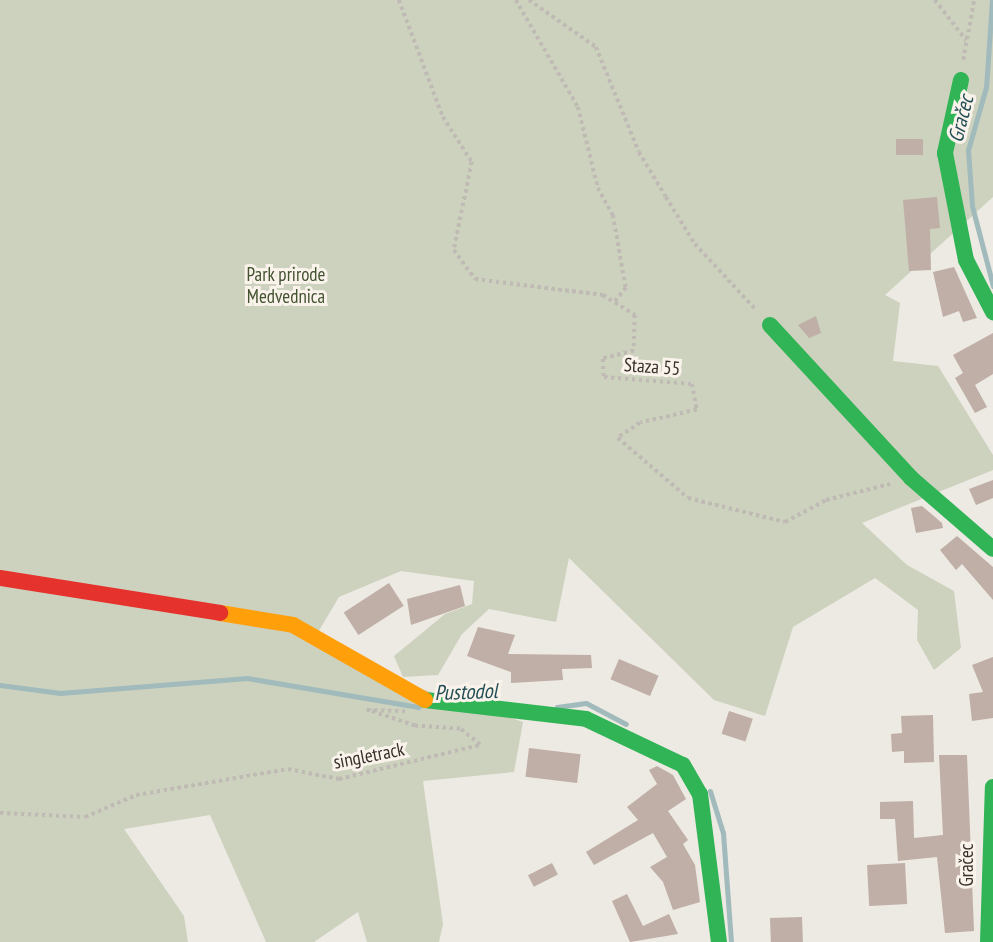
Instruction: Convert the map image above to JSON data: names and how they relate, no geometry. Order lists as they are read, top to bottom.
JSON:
{
  "streets": {
    "street": ["Gračec"],
    "path": ["Staza 55", "singletrack"]
  },
  "water": ["Gračec", "Pustodol"],
  "parks": ["Park prirode Medvednica"]
}
